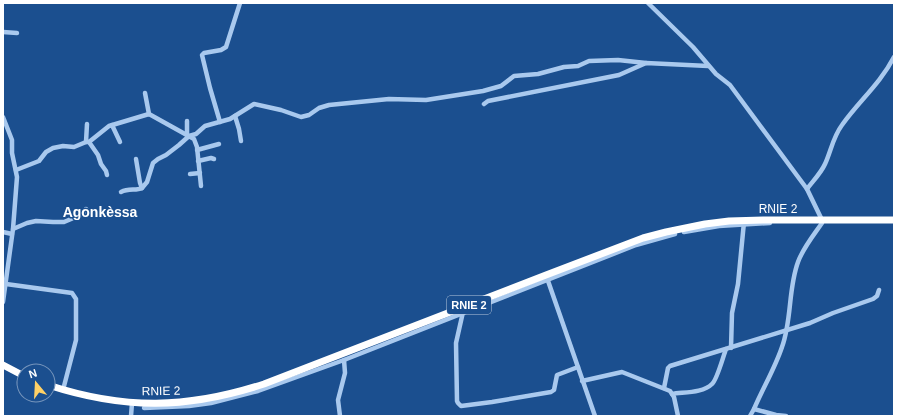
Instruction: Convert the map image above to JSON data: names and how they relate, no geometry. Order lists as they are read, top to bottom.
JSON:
{
  "streets": {
    "highway": ["RNIE 2"]
  },
  "districts": ["Agonkèssa"],
  "north": "top"
}
